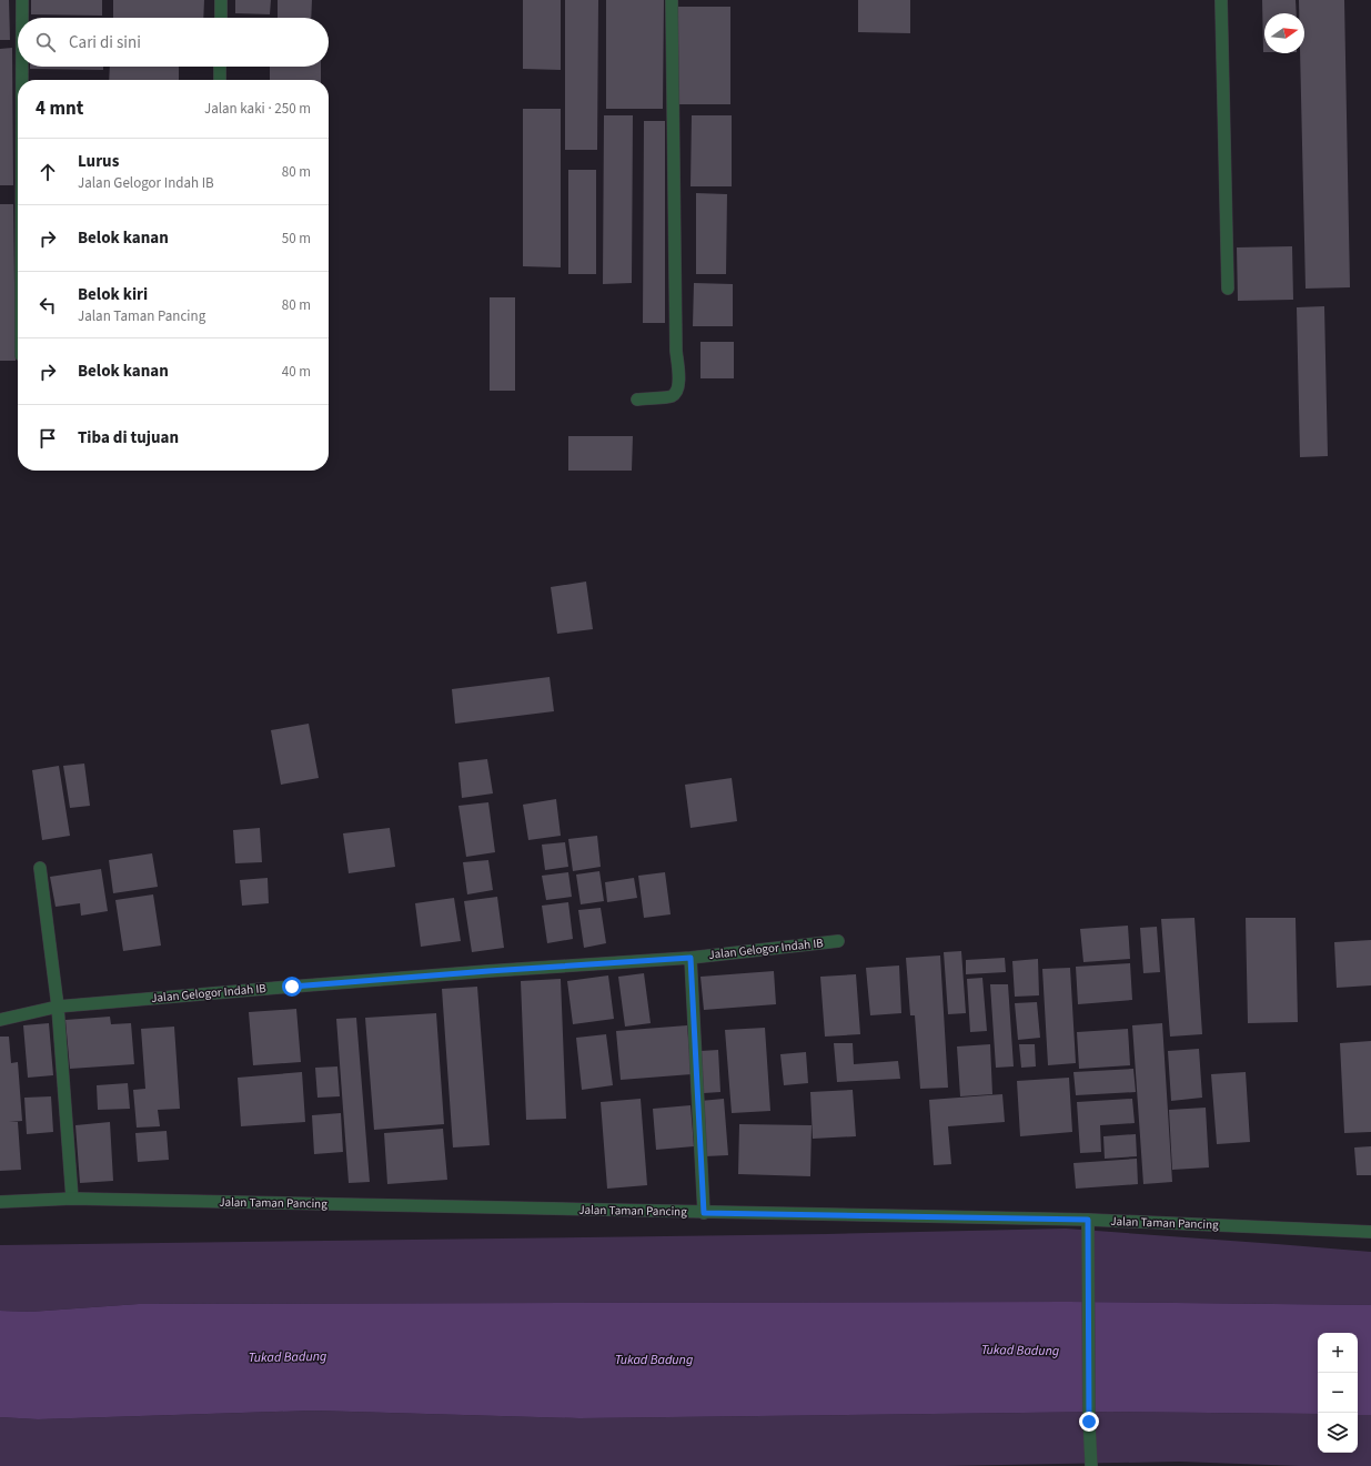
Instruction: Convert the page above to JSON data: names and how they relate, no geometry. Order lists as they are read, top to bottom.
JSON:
{
  "streets": {
    "street": ["Jalan Gelogor Indah IB", "Jalan Taman Pancing"]
  },
  "water": ["Tukad Badung"],
  "north": "right",
  "page": {
    "search": "Cari di sini",
    "heading": ["4 mnt", "Jalan kaki · 250 m"],
    "list": [
      ["Lurus", "Jalan Gelogor Indah IB", "80 m"],
      ["Belok kanan", "50 m"],
      ["Belok kiri", "Jalan Taman Pancing", "80 m"],
      ["Belok kanan", "40 m"],
      "Tiba di tujuan"
    ],
    "map_buttons": ["+", "−"]
  }
}
